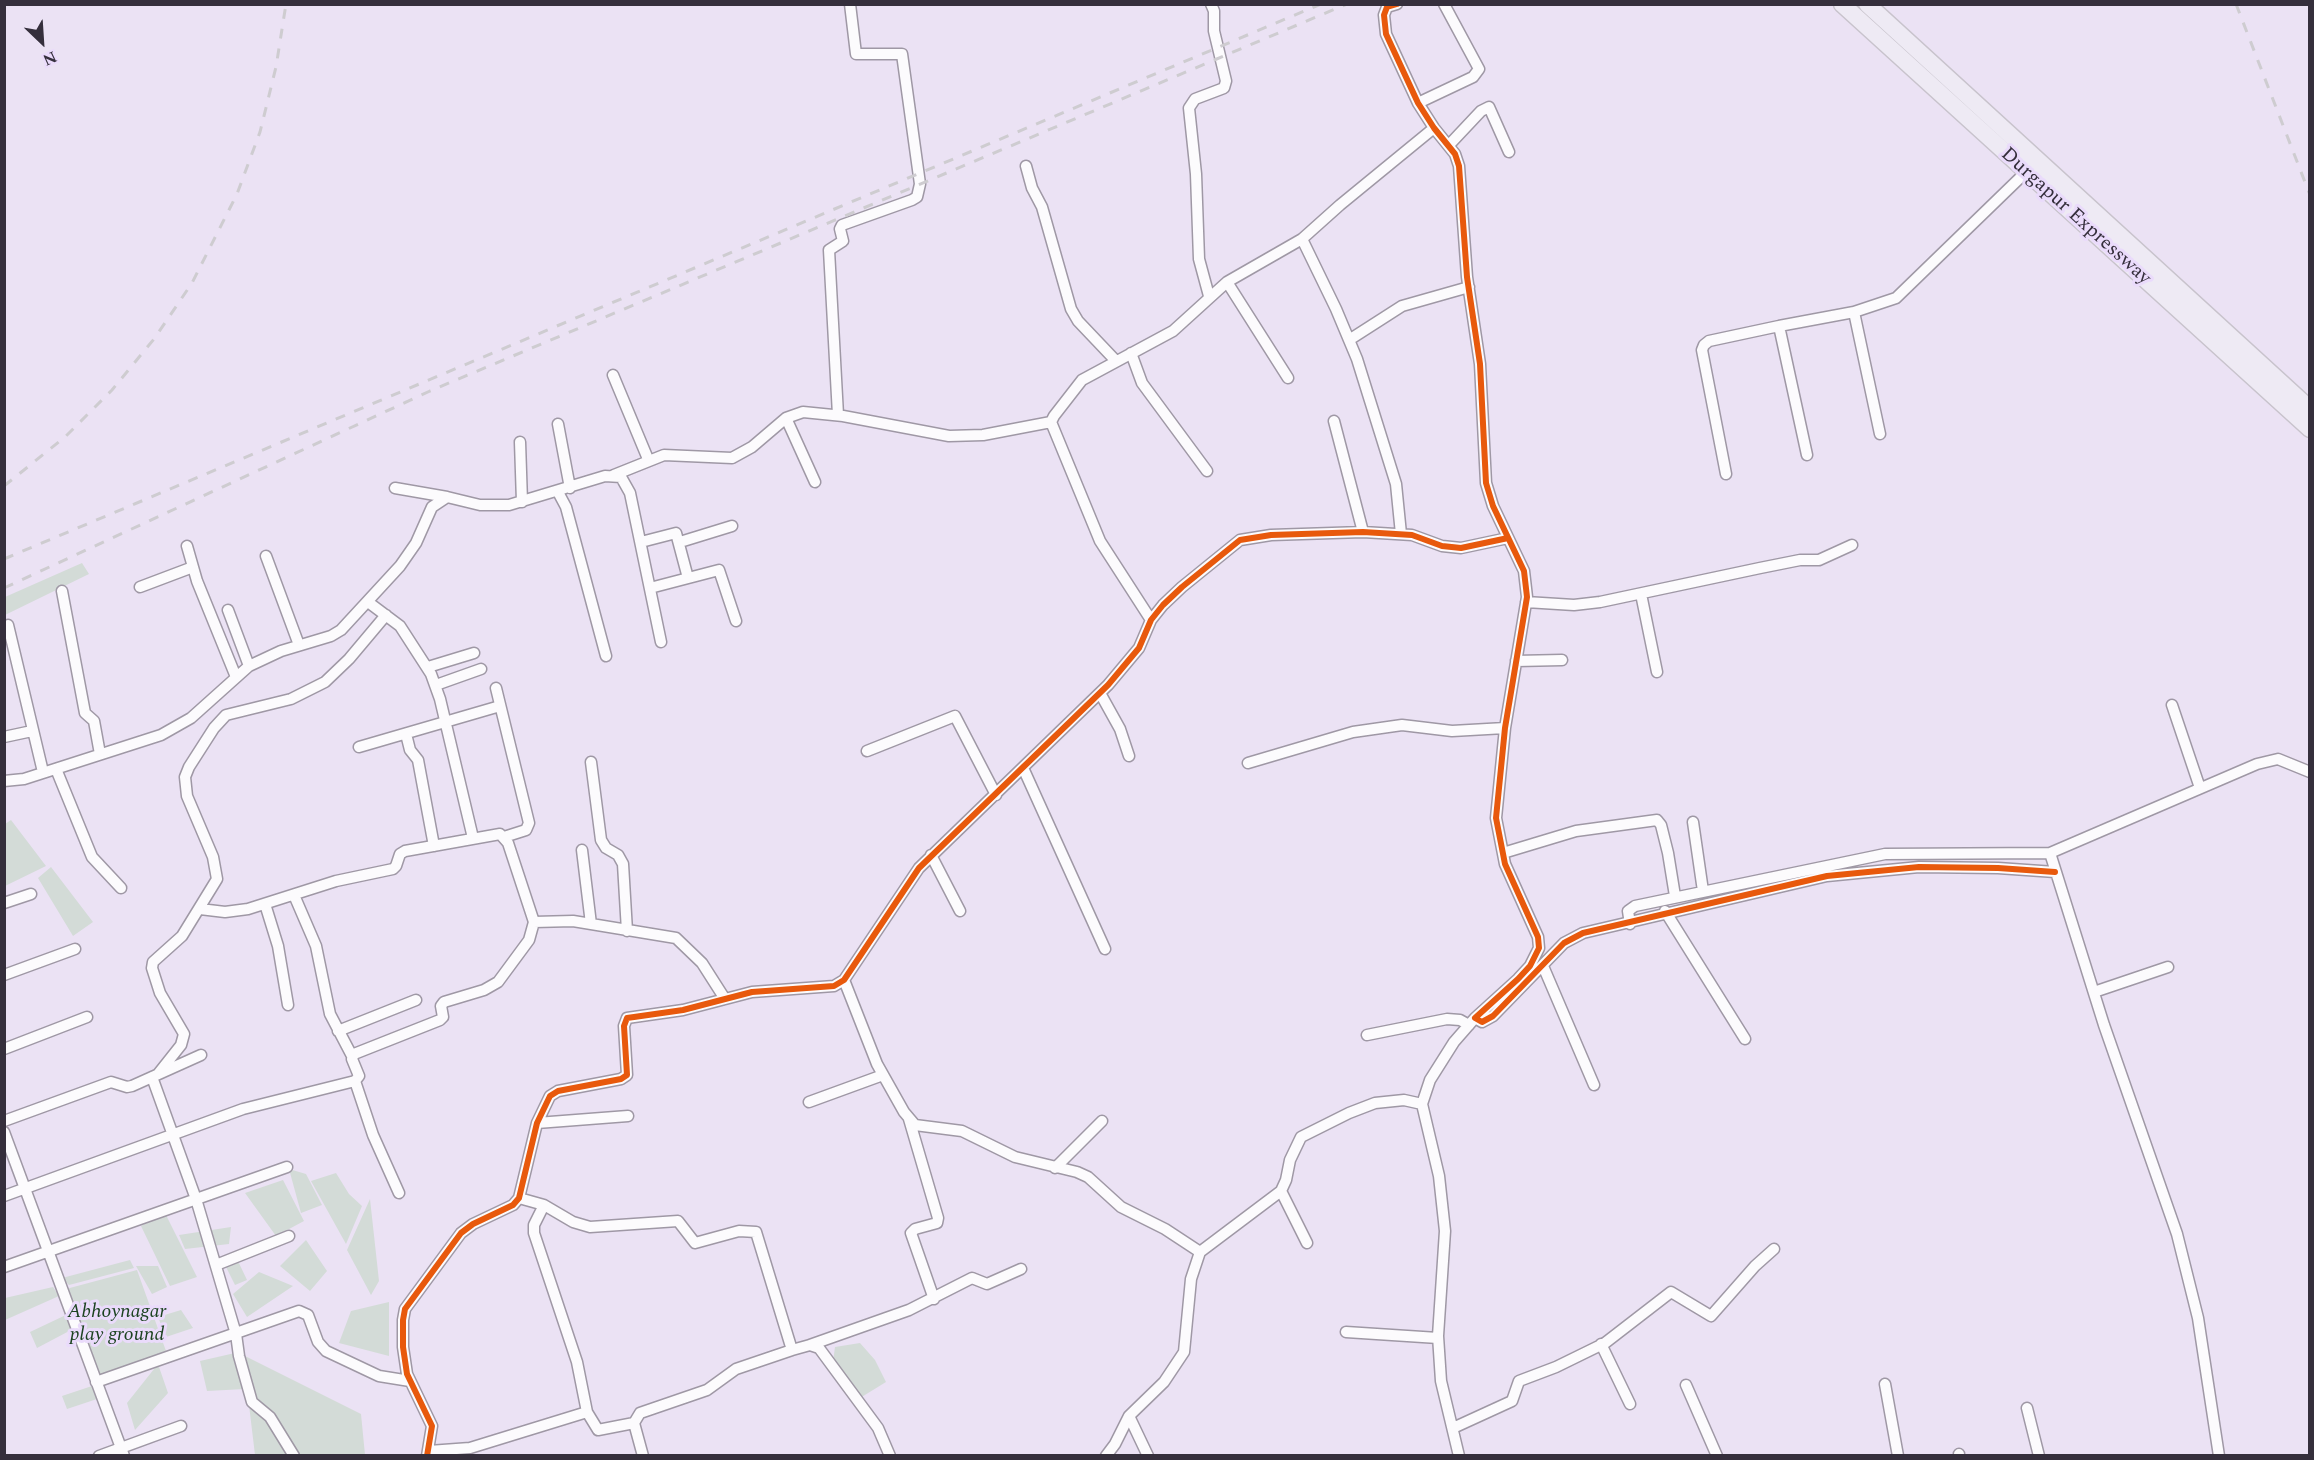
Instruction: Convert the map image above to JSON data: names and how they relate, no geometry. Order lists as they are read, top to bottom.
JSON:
{
  "streets": {
    "highway": ["Durgapur Expressway"]
  },
  "parks": ["Abhoynagar play ground"],
  "north": "bottom right"
}
